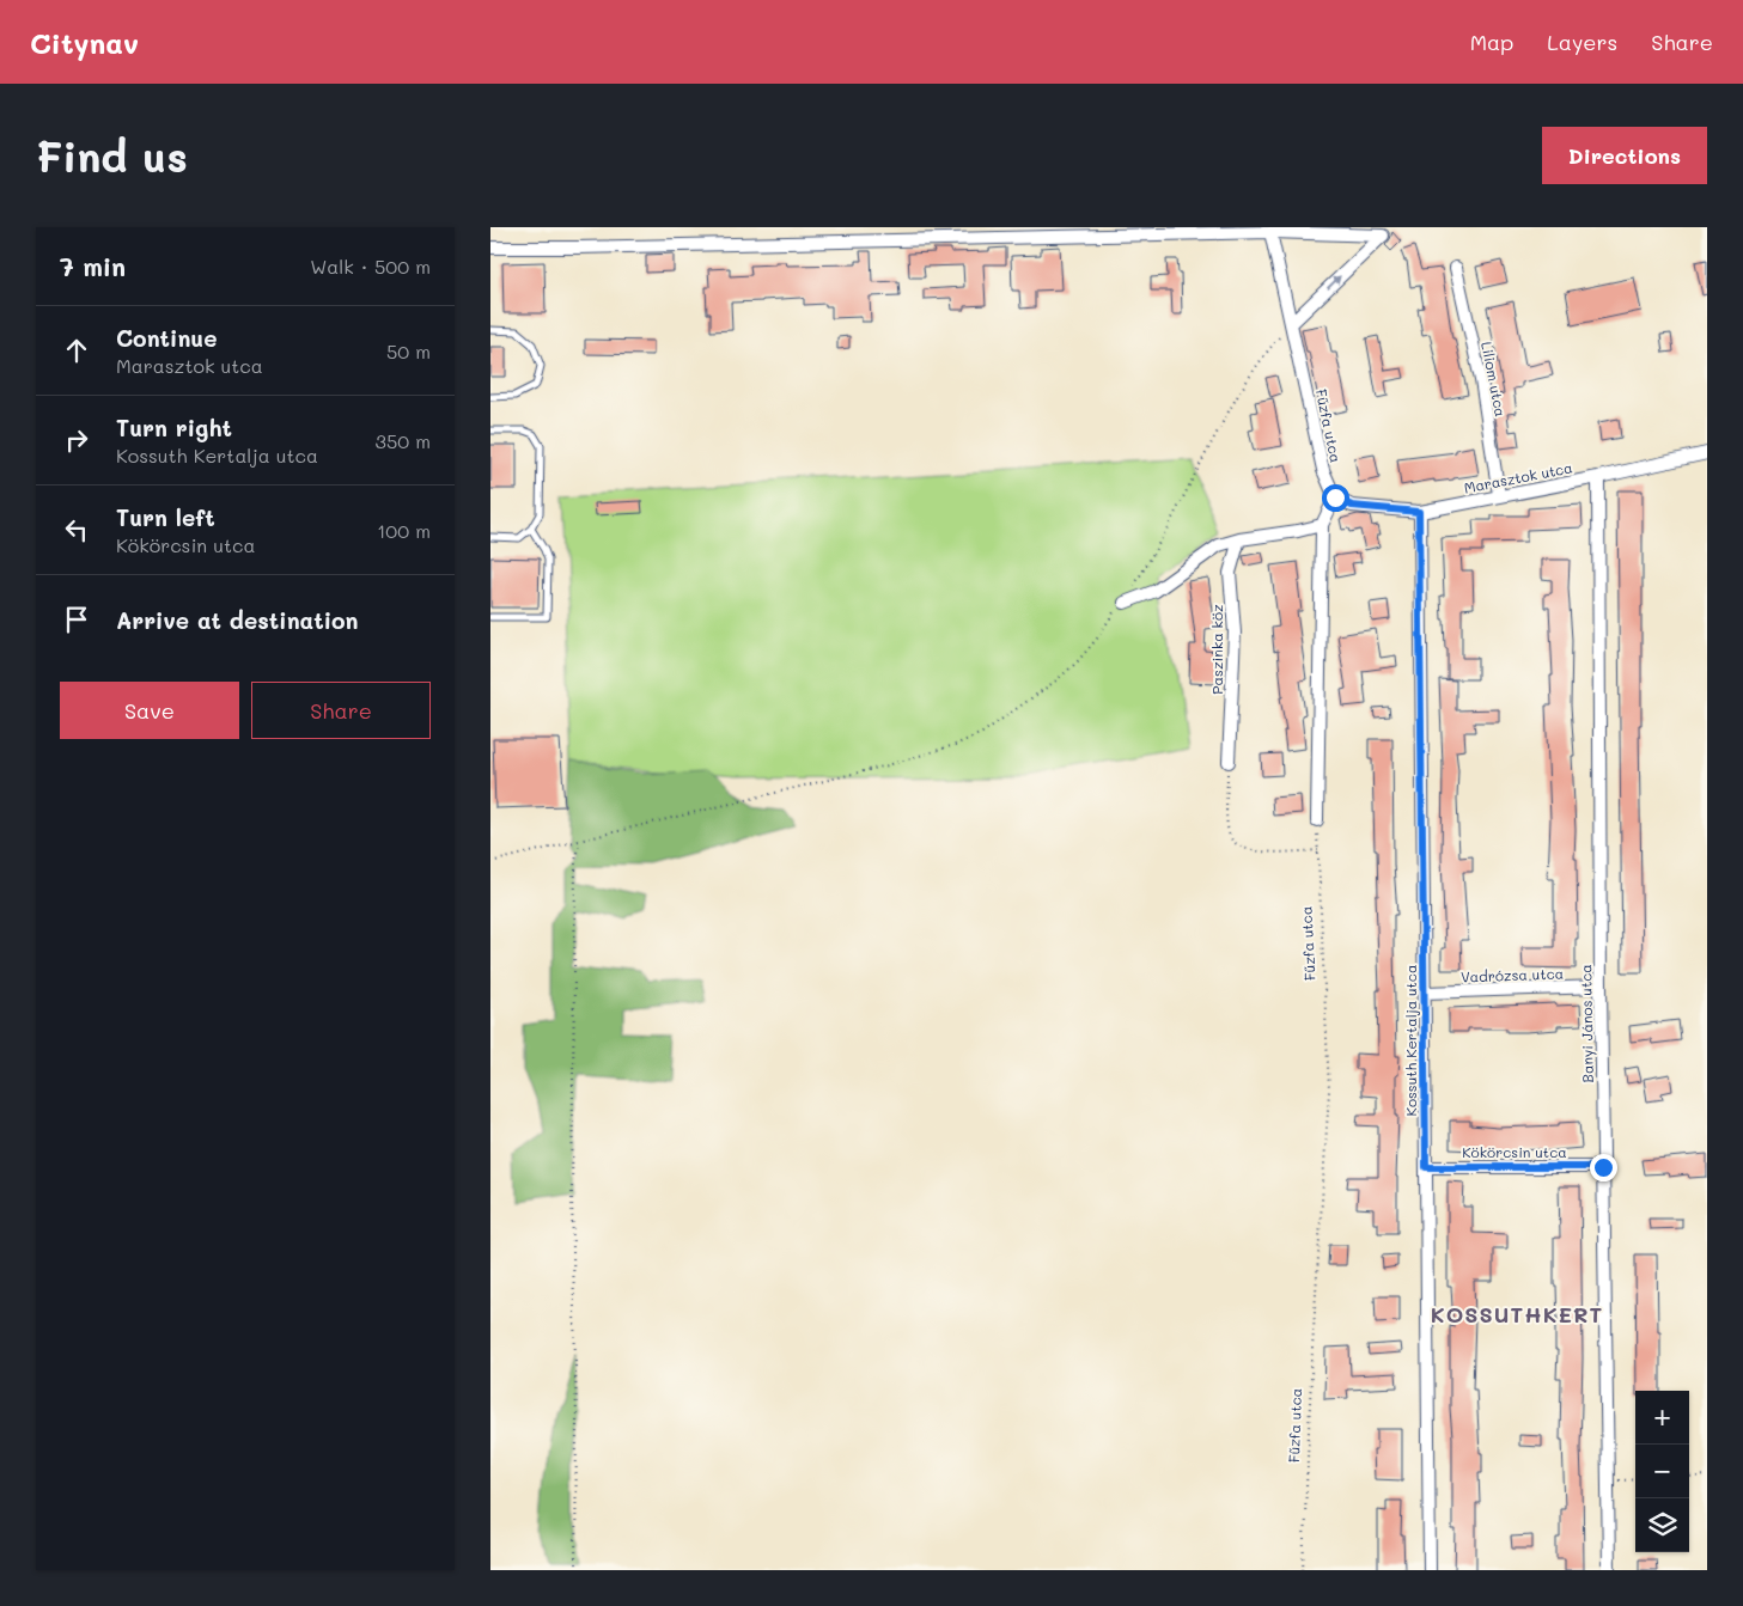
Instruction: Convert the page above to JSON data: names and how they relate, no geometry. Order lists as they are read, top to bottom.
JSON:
{
  "streets": {
    "street": [
      "Liliom utca",
      "Fűzfa utca",
      "Marasztok utca",
      "Paszinka köz",
      "Vadrózsa utca",
      "Banyi János utca",
      "Kossuth Kertalja utca",
      "Kökörcsin utca"
    ]
  },
  "crossings": [
    ["Liliom utca", "Marasztok utca"],
    ["Fűzfa utca", "Marasztok utca"],
    ["Marasztok utca", "Banyi János utca"],
    ["Marasztok utca", "Kossuth Kertalja utca"],
    ["Vadrózsa utca", "Banyi János utca"],
    ["Vadrózsa utca", "Kossuth Kertalja utca"],
    ["Banyi János utca", "Kökörcsin utca"],
    ["Kossuth Kertalja utca", "Kökörcsin utca"]
  ],
  "districts": ["KOSSUTHKERT"],
  "page": {
    "header": "Citynav",
    "nav": ["Map", "Layers", "Share"],
    "buttons": [
      "Directions",
      ["Save", "Share"]
    ],
    "title": "Find us",
    "heading": ["7 min", "Walk · 500 m"],
    "list": [
      ["Continue", "Marasztok utca", "50 m"],
      ["Turn right", "Kossuth Kertalja utca", "350 m"],
      ["Turn left", "Kökörcsin utca", "100 m"],
      "Arrive at destination"
    ],
    "map_buttons": ["+", "−"]
  }
}
